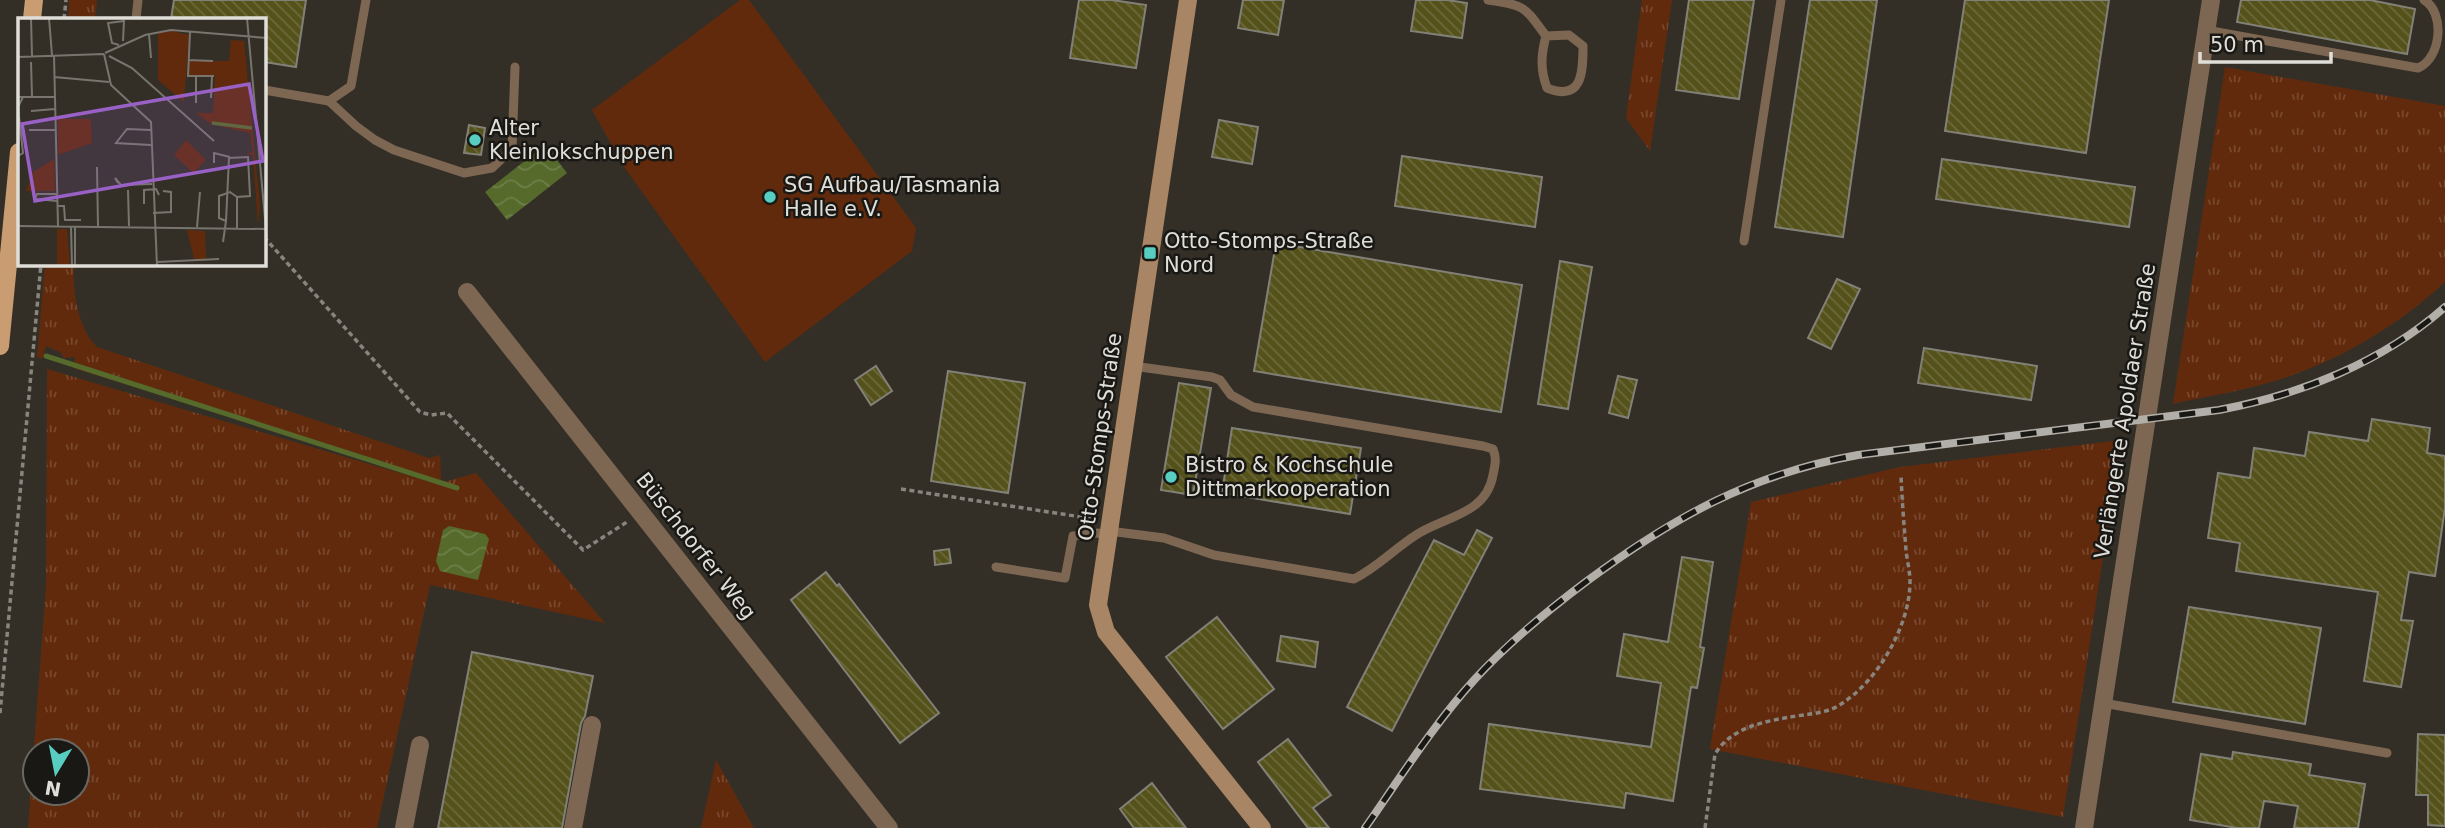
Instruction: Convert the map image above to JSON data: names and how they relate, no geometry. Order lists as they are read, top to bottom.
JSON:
{
  "streets": {
    "street": ["Verlängerte Apoldaer Straße", "Otto-Stomps-Straße", "Büschdorfer Weg"]
  },
  "places": {
    "other": ["Alter Kleinlokschuppen", "SG Aufbau/Tasmania Halle e.V.", "Bistro & Kochschule Dittmarkooperation"],
    "transit": ["Otto-Stomps-Straße Nord"]
  },
  "scale_bar": "50 m",
  "north": "bottom"
}
